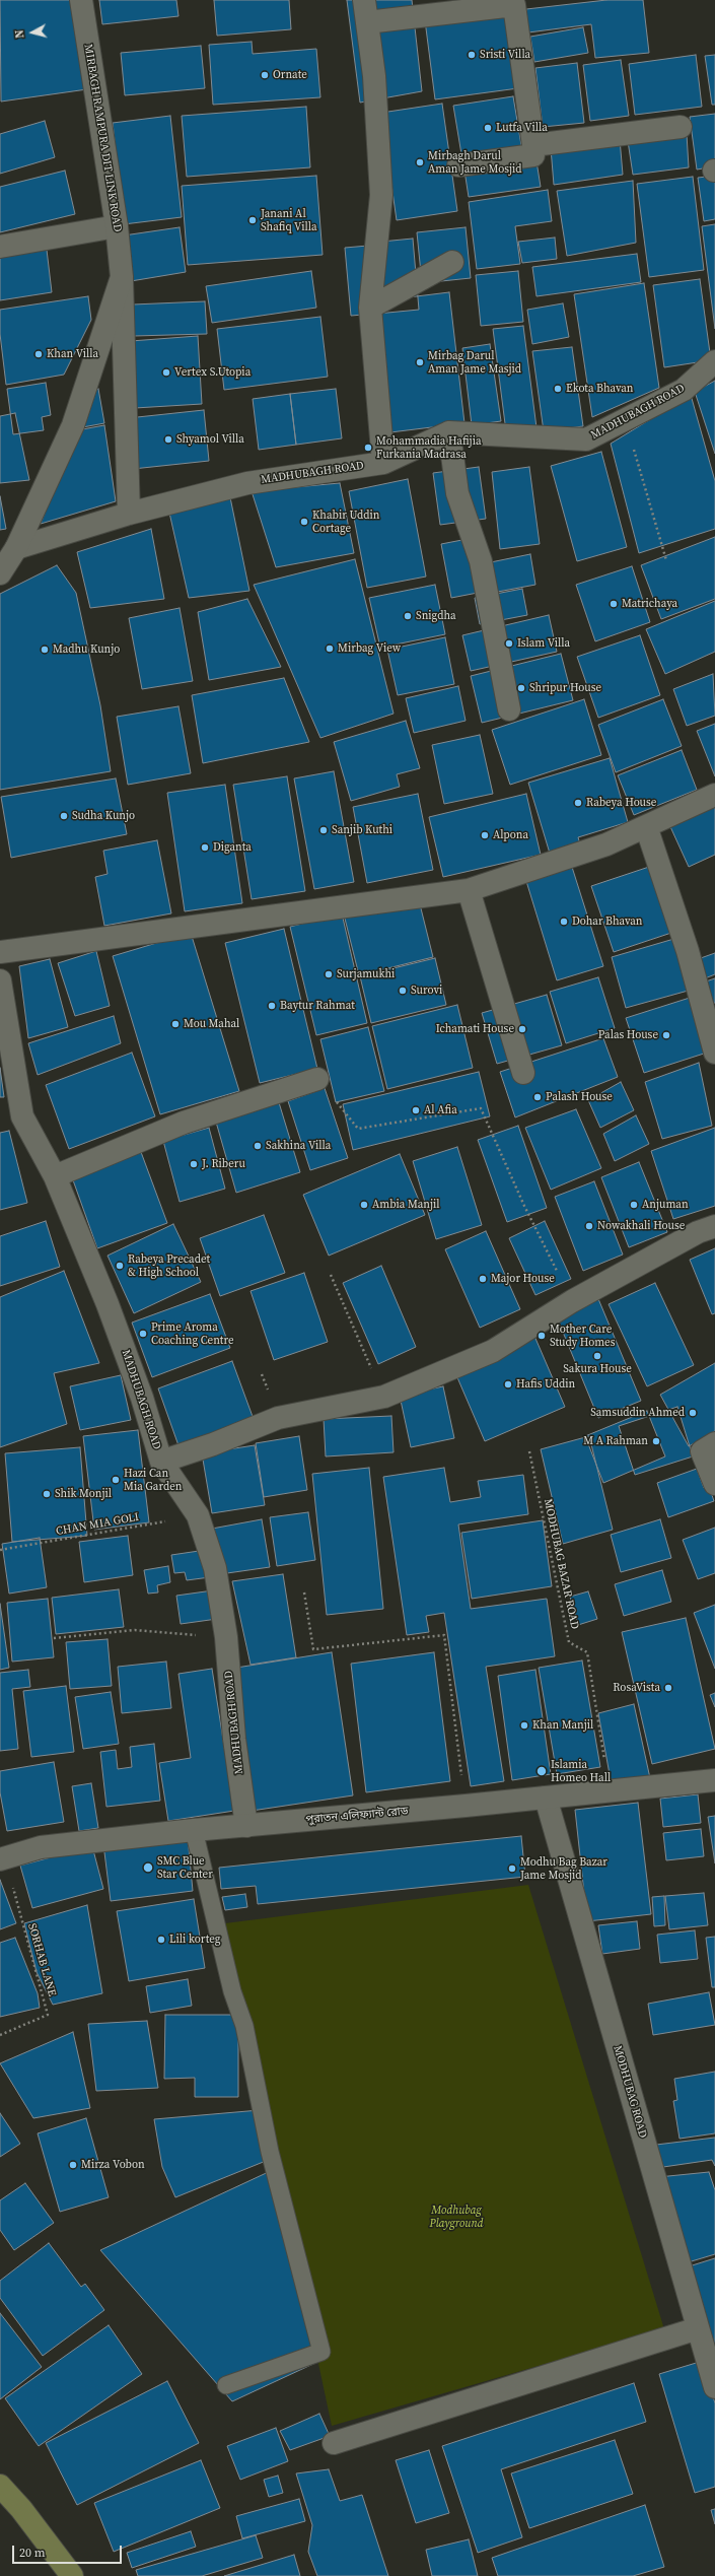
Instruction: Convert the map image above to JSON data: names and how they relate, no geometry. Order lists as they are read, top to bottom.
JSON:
{
  "streets": {
    "street": [
      "MIRBAGH RAMPURA DIT LINK ROAD",
      "MADHUBAGH ROAD",
      "পুরাতন এলিফ্যান্ট রোড",
      "MODHUBAG ROAD"
    ],
    "path": ["CHAN MIA GOLI", "MODHUBAG BAZAR ROAD", "SORHAB LANE"]
  },
  "crossings": [
    ["MIRBAGH RAMPURA DIT LINK ROAD", "MADHUBAGH ROAD"],
    ["MADHUBAGH ROAD", "CHAN MIA GOLI"],
    ["MADHUBAGH ROAD", "পুরাতন এলিফ্যান্ট রোড"],
    ["MODHUBAG BAZAR ROAD", "পুরাতন এলিফ্যান্ট রোড"],
    ["পুরাতন এলিফ্যান্ট রোড", "SORHAB LANE"],
    ["পুরাতন এলিফ্যান্ট রোড", "MODHUBAG ROAD"]
  ],
  "parks": ["Modhubag Playground"],
  "places": [
    "Sristi Villa",
    "Ornate",
    "Lutfa Villa",
    "Mirbagh Darul Aman Jame Mosjid",
    "Janani Al Shafiq Villa",
    "Khan Villa",
    "Mirbag Darul Aman Jame Masjid",
    "Vertex S.Utopia",
    "Ekota Bhavan",
    "Shyamol Villa",
    "Mohammadia Hafijia Furkania Madrasa",
    "Khabir Uddin Cortage",
    "Matrichaya",
    "Snigdha",
    "Islam Villa",
    "Mirbag View",
    "Madhu Kunjo",
    "Shripur House",
    "Rabeya House",
    "Sudha Kunjo",
    "Sanjib Kuthi",
    "Alpona",
    "Diganta",
    "Dohar Bhavan",
    "Surjamukhi",
    "Surovi",
    "Baytur Rahmat",
    "Mou Mahal",
    "Ichamati House",
    "Palas House",
    "Palash House",
    "Al Afia",
    "Sakhina Villa",
    "J. Riberu",
    "Ambia Manjil",
    "Anjuman",
    "Nowakhali House",
    "Rabeya Precadet & High School",
    "Major House",
    "Prime Aroma Coaching Centre",
    "Mother Care Study Homes",
    "Sakura House",
    "Hafis Uddin",
    "Samsuddin Ahmed",
    "M A Rahman",
    "Hazi Can Mia Garden",
    "Shik Monjil",
    "RosaVista",
    "Khan Manjil",
    "Islamia Homeo Hall",
    "SMC Blue Star Center",
    "Modhu Bag Bazar Jame Mosjid",
    "Lili korteg",
    "Mirza Vobon"
  ],
  "scale_bar": "20 m",
  "north": "left"
}
